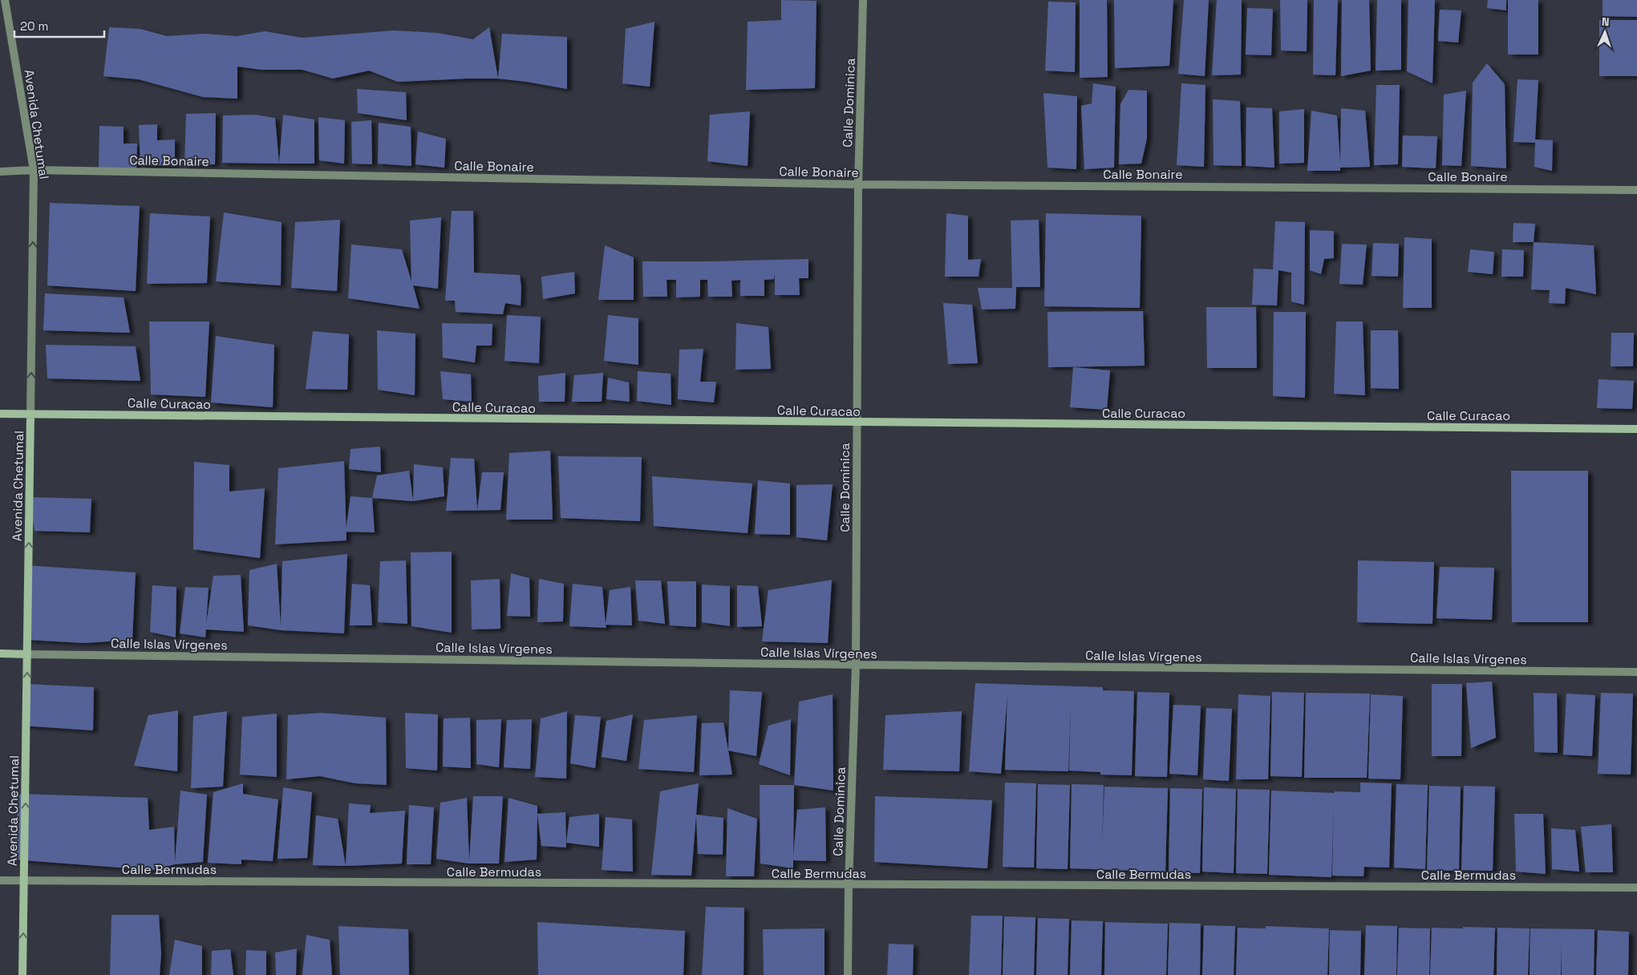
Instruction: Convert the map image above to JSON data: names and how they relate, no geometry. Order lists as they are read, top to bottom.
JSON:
{
  "streets": {
    "main road": ["Avenida Chetumal", "Calle Curacao", "Calle Islas Vírgenes"],
    "street": ["Calle Dominica", "Calle Bonaire", "Calle Bermudas"]
  },
  "crossings": [
    ["Calle Dominica", "Calle Bonaire"],
    ["Calle Dominica", "Calle Curacao"],
    ["Calle Dominica", "Calle Islas Vírgenes"],
    ["Calle Dominica", "Calle Bermudas"],
    ["Avenida Chetumal", "Calle Bonaire"],
    ["Avenida Chetumal", "Calle Curacao"],
    ["Avenida Chetumal", "Calle Islas Vírgenes"],
    ["Avenida Chetumal", "Calle Bermudas"]
  ],
  "one_way": ["Avenida Chetumal"],
  "scale_bar": "20 m",
  "north": "top"
}
